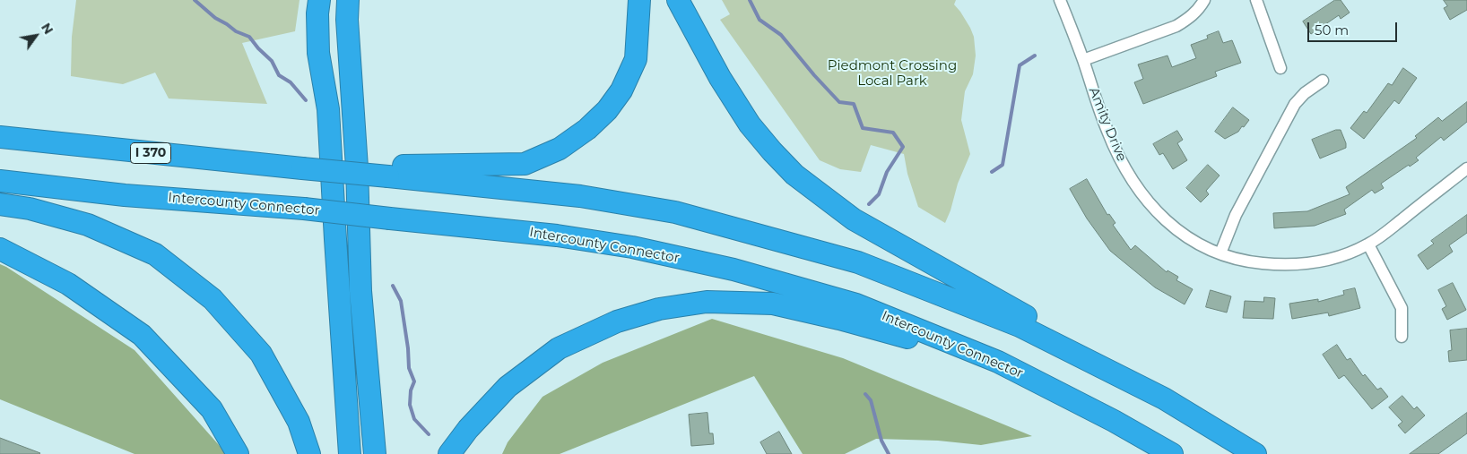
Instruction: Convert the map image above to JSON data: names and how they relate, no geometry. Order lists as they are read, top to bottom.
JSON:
{
  "streets": {
    "highway": ["I 370", "Intercounty Connector"],
    "street": ["Amity Drive"]
  },
  "parks": ["Piedmont Crossing Local Park"],
  "scale_bar": "50 m",
  "north": "top right"
}
